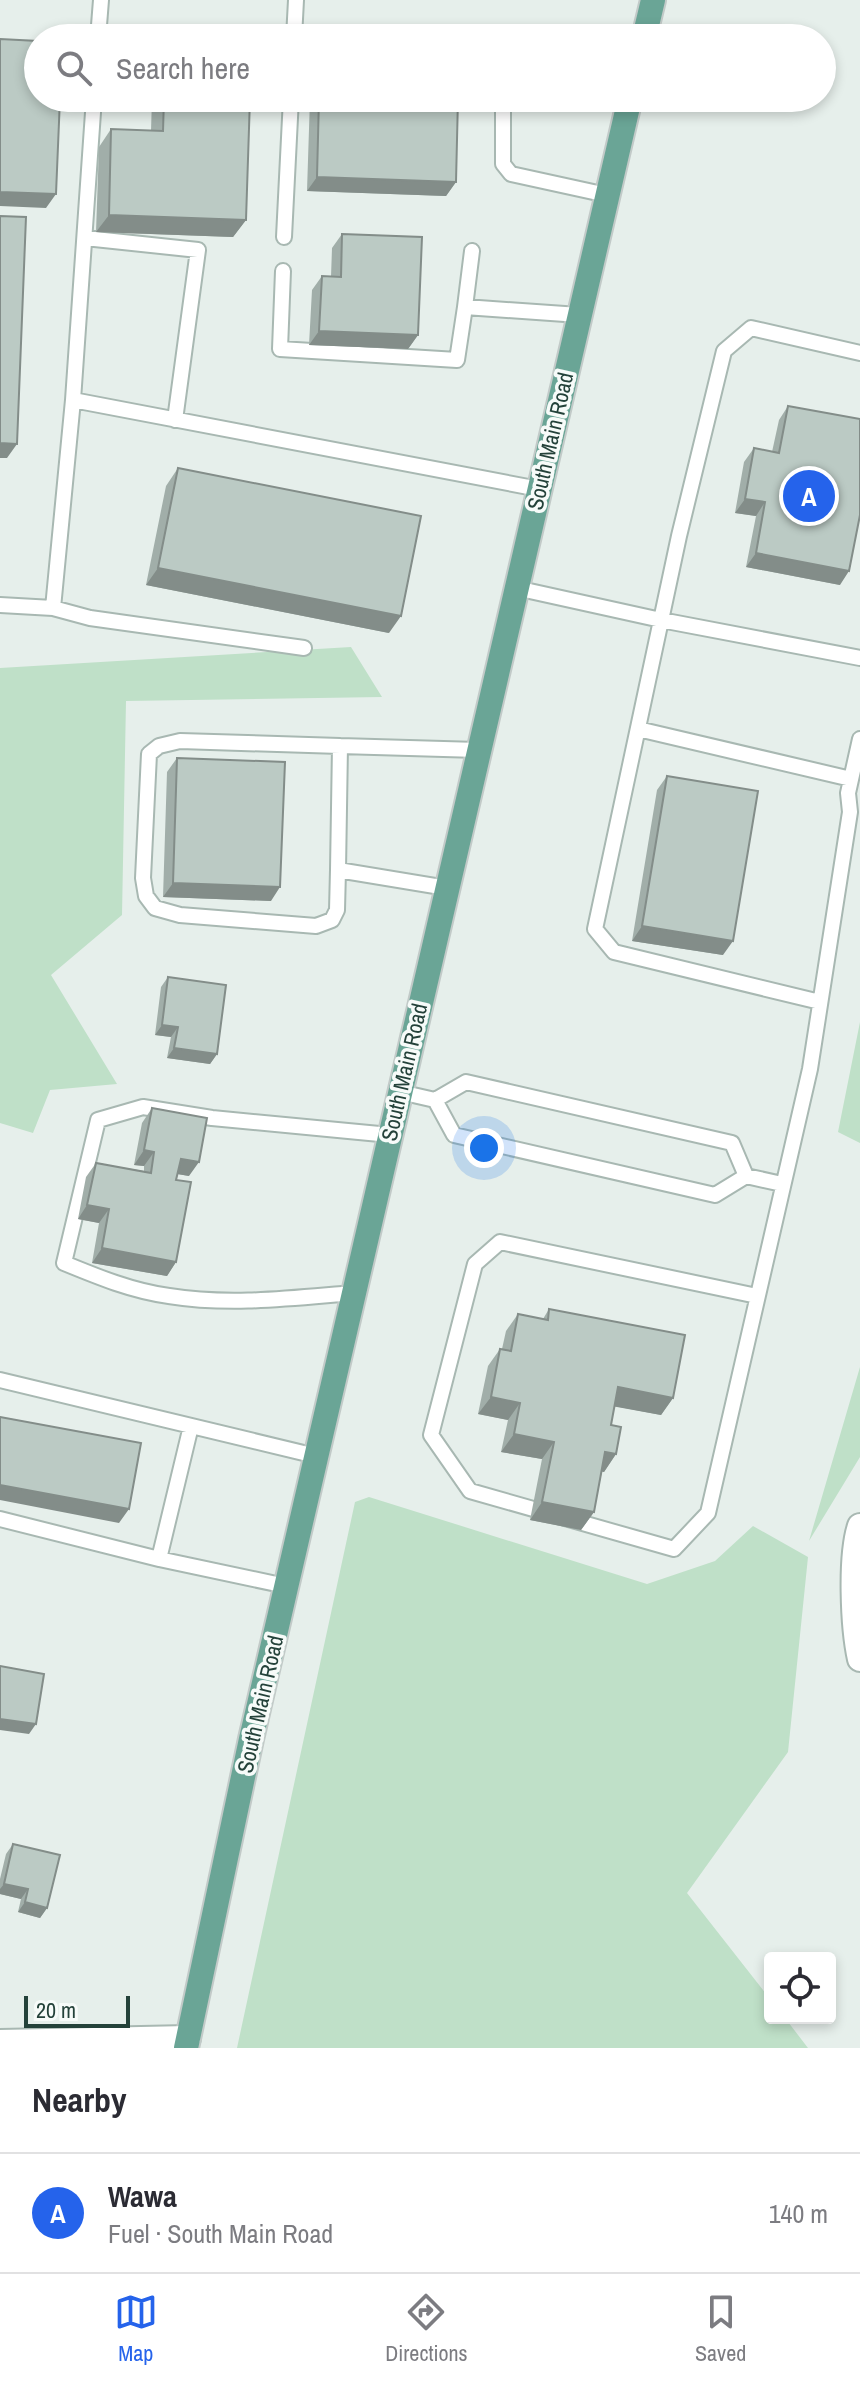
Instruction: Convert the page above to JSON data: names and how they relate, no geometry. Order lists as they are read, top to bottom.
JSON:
{
  "streets": {
    "main road": ["South Main Road"]
  },
  "scale_bar": "20 m",
  "page": {
    "search": "Search here",
    "pins": "A",
    "scale": "20 m",
    "heading": "Nearby",
    "list": [
      {
        "mark": "A",
        "name": "Wawa",
        "note": "Fuel · South Main Road",
        "value": "140 m"
      }
    ],
    "nav": ["Map", "Directions", "Saved"]
  }
}
